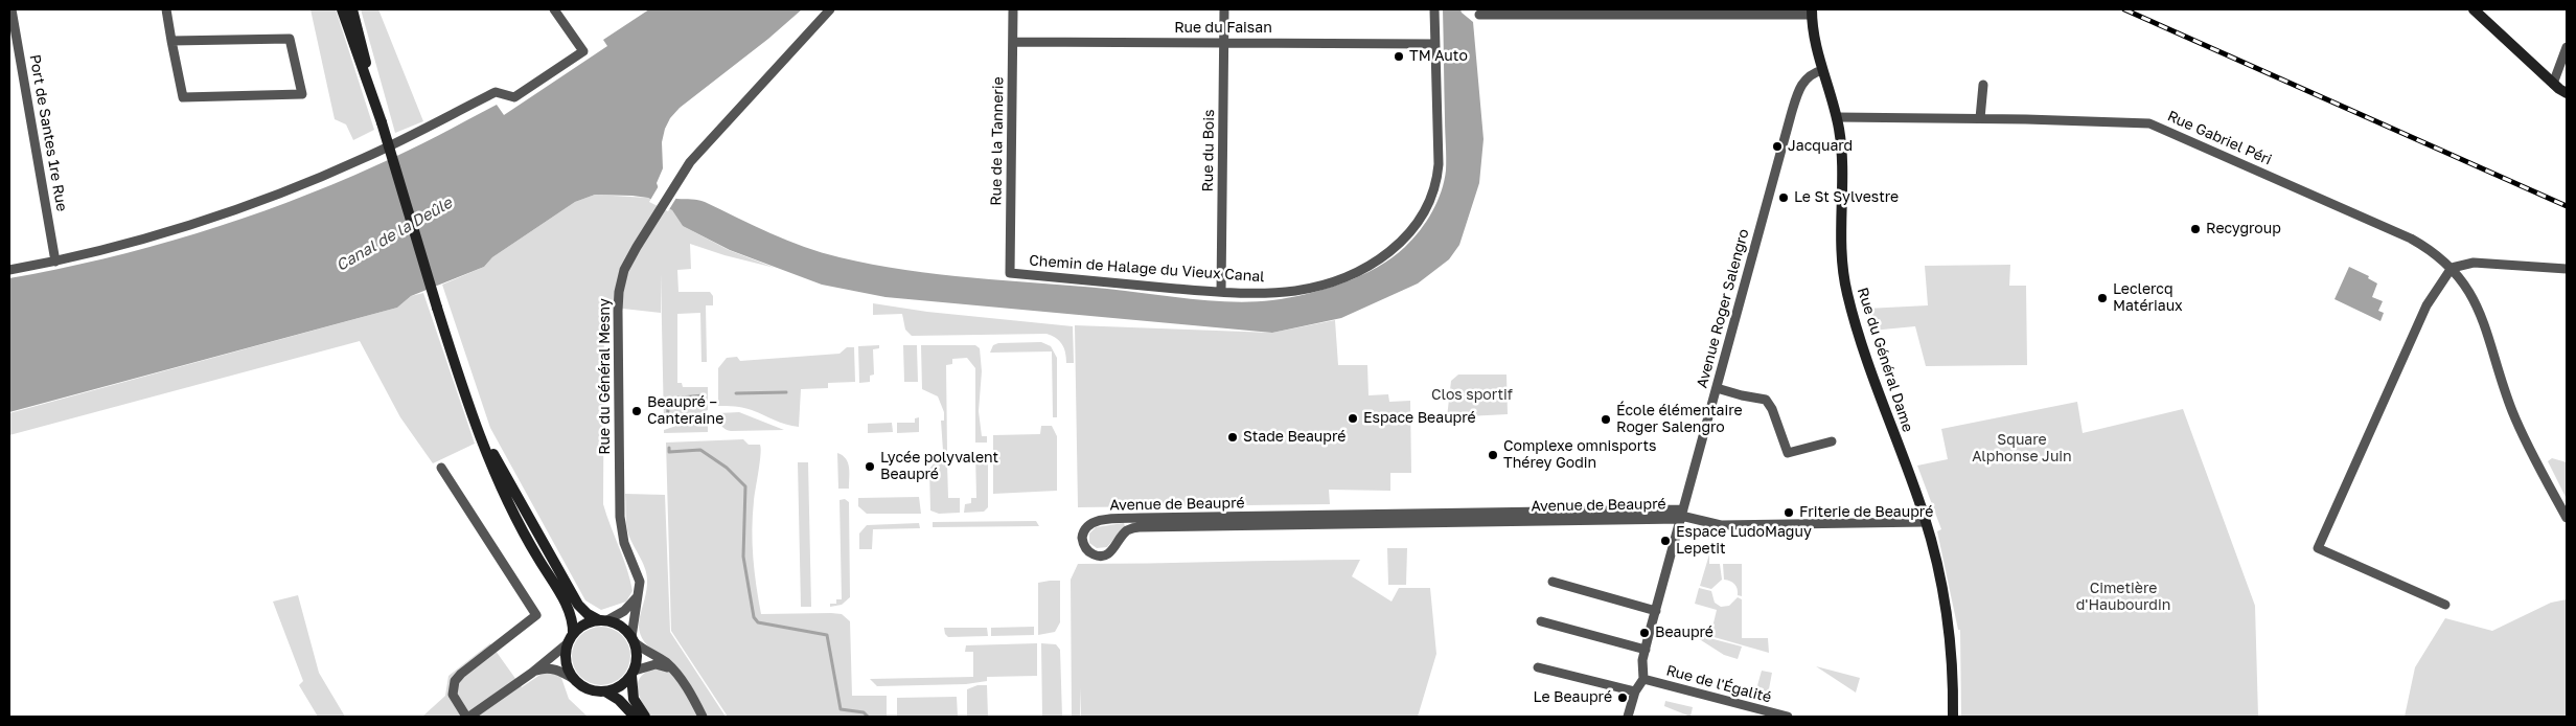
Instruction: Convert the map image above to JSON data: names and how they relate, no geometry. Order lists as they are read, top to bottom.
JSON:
{
  "streets": {
    "main road": ["Rue du Général Dame"],
    "street": [
      "Rue du Faisan",
      "Port de Santes 1re Rue",
      "Rue Gabriel Péri",
      "Rue de la Tannerie",
      "Rue du Bois",
      "Chemin de Halage du Vieux Canal",
      "Avenue Roger Salengro",
      "Rue du Général Mesny",
      "Avenue de Beaupré",
      "Rue de l'Égalité"
    ]
  },
  "crossings": [
    ["Rue du Faisan", "Rue de la Tannerie"],
    ["Rue du Faisan", "Rue du Bois"],
    ["Rue du Faisan", "Chemin de Halage du Vieux Canal"],
    ["Rue Gabriel Péri", "Rue du Général Dame"],
    ["Rue de la Tannerie", "Chemin de Halage du Vieux Canal"],
    ["Rue du Bois", "Chemin de Halage du Vieux Canal"],
    ["Avenue Roger Salengro", "Rue du Général Dame"],
    ["Avenue Roger Salengro", "Avenue de Beaupré"],
    ["Avenue Roger Salengro", "Rue de l'Égalité"]
  ],
  "water": ["Canal de la Deûle"],
  "parks": ["Clos sportif", "Square Alphonse Juin", "Cimetière d'Haubourdin"],
  "places": [
    "TM Auto",
    "Jacquard",
    "Le St Sylvestre",
    "Recygroup",
    "Leclercq Matériaux",
    "Beaupré – Canteraine",
    "Espace Beaupré",
    "École élémentaire Roger Salengro",
    "Stade Beaupré",
    "Complexe omnisports Thérey Godin",
    "Lycée polyvalent Beaupré",
    "Friterie de Beaupré",
    "Espace LudoMaguy Lepetit",
    "Beaupré",
    "Le Beaupré"
  ]
}
